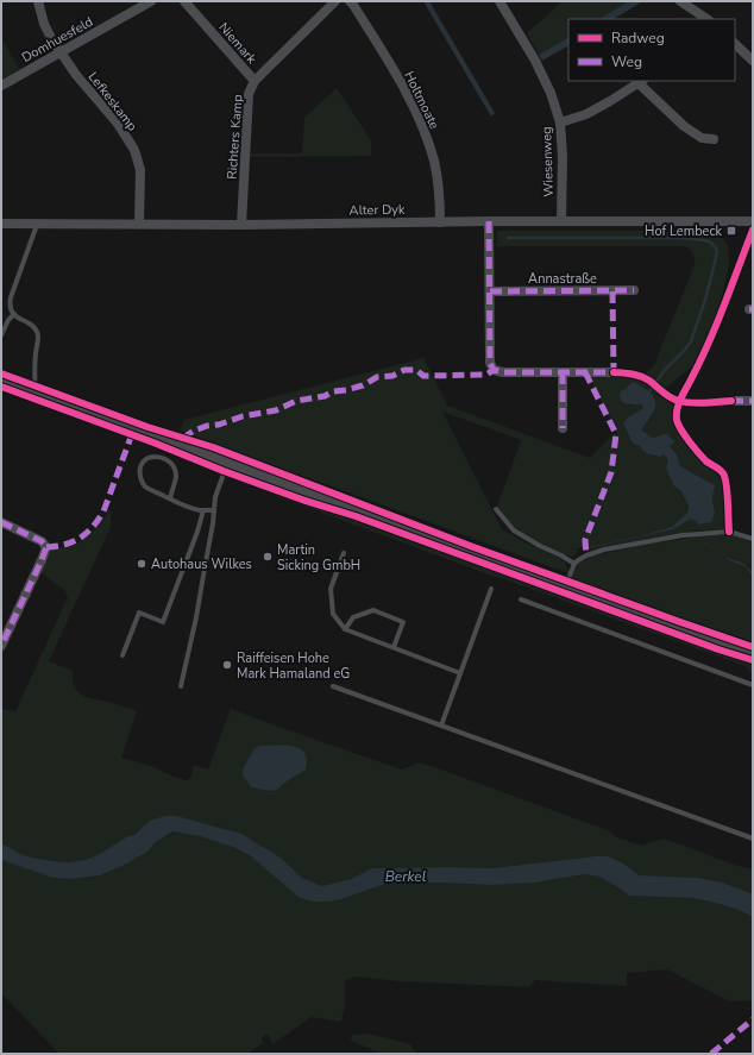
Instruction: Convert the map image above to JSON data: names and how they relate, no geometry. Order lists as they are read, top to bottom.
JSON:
{
  "streets": {
    "street": [
      "Domhuesfeld",
      "Niemark",
      "Holtmoate",
      "Lefkeskamp",
      "Richters Kamp",
      "Wiesenweg",
      "Alter Dyk",
      "Annastraße"
    ]
  },
  "crossings": [
    ["Domhuesfeld", "Lefkeskamp"],
    ["Niemark", "Richters Kamp"],
    ["Holtmoate", "Alter Dyk"],
    ["Lefkeskamp", "Alter Dyk"],
    ["Richters Kamp", "Alter Dyk"],
    ["Wiesenweg", "Alter Dyk"]
  ],
  "water": ["Berkel"],
  "places": {
    "transit": ["Hof Lembeck"],
    "other": ["Martin Sicking GmbH", "Autohaus Wilkes", "Raiffeisen Hohe Mark Hamaland eG"]
  },
  "legend": ["Radweg", "Weg"]
}
